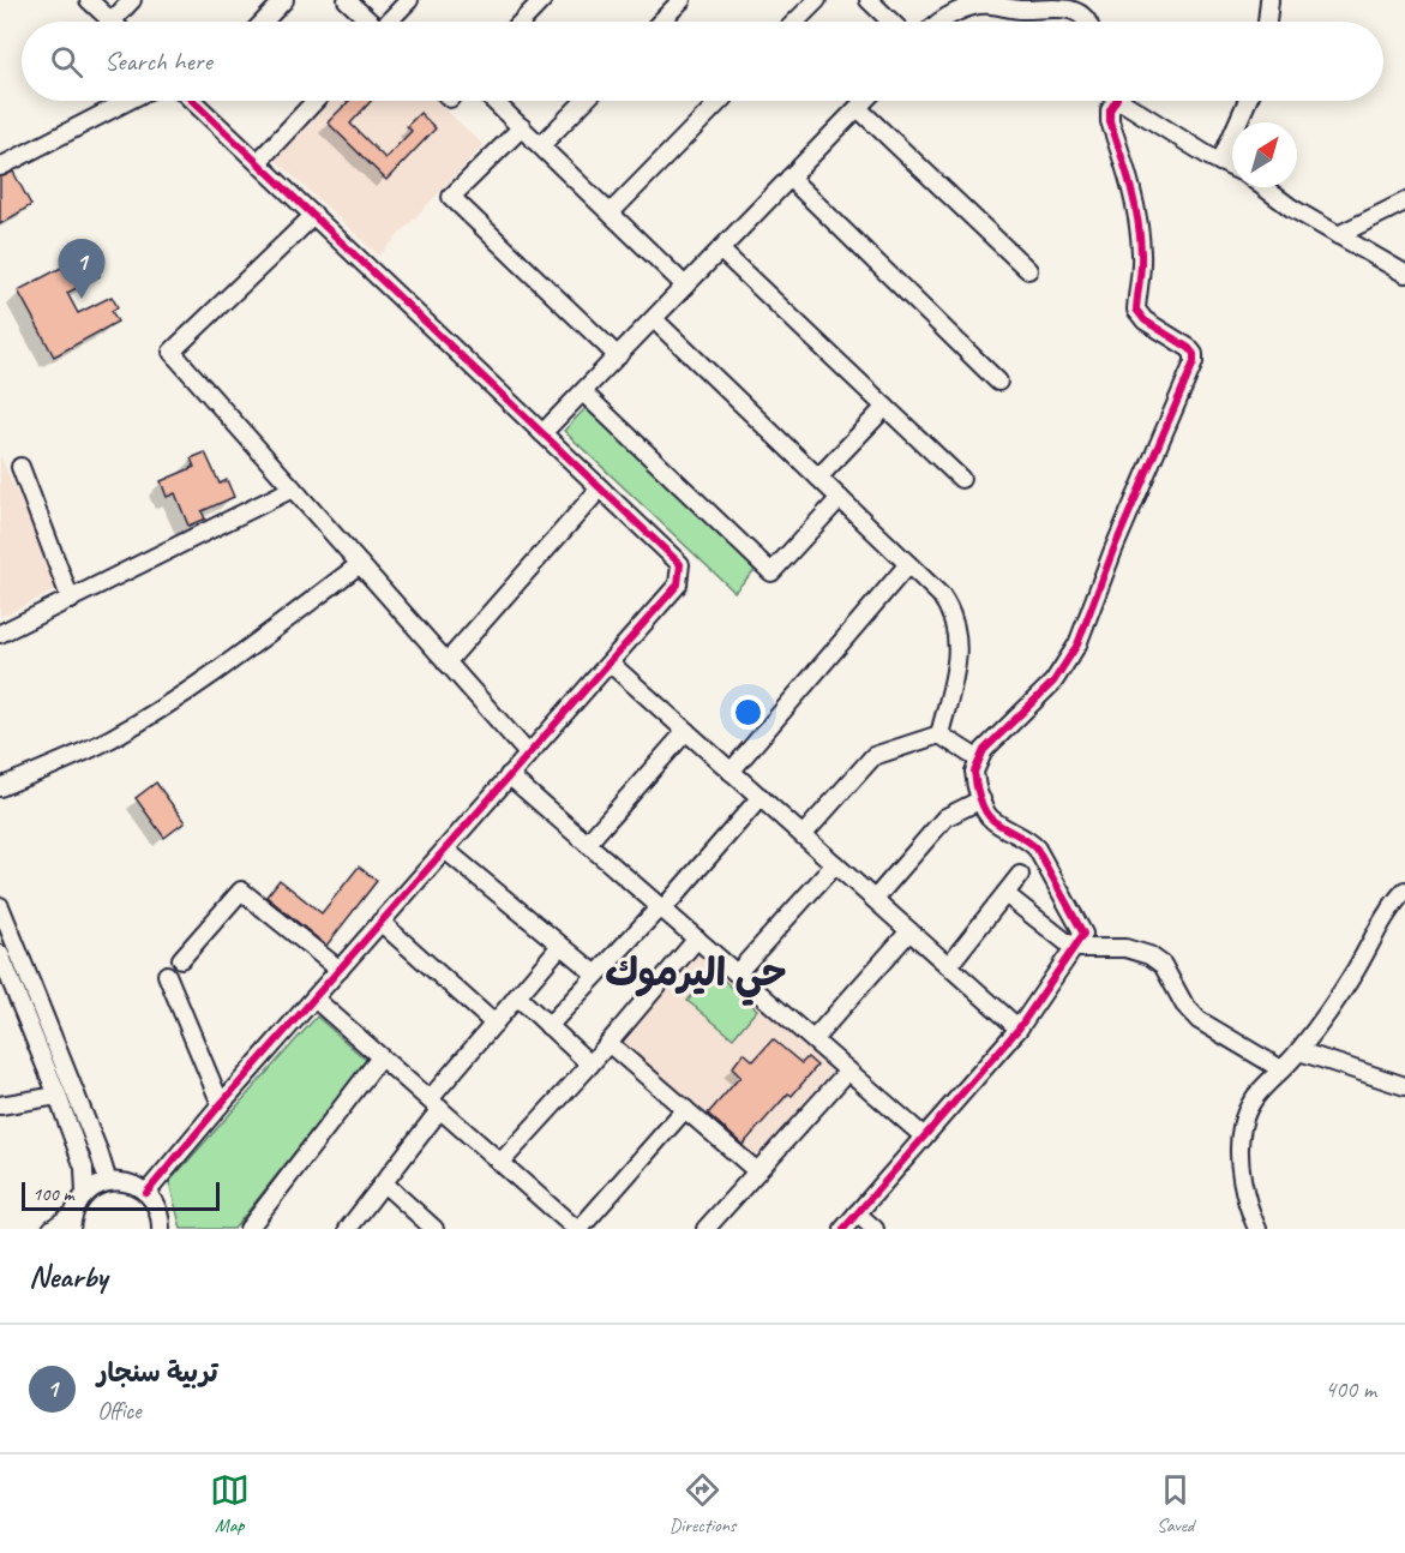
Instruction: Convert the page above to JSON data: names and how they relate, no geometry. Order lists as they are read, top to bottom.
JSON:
{
  "districts": ["حي اليرموك"],
  "scale_bar": "100 m",
  "north": "top right",
  "page": {
    "search": "Search here",
    "pins": "1",
    "scale": "100 m",
    "heading": "Nearby",
    "list": [
      {
        "mark": "1",
        "name": "تربية سنجار",
        "note": "Office",
        "value": "400 m"
      }
    ],
    "nav": ["Map", "Directions", "Saved"]
  }
}
